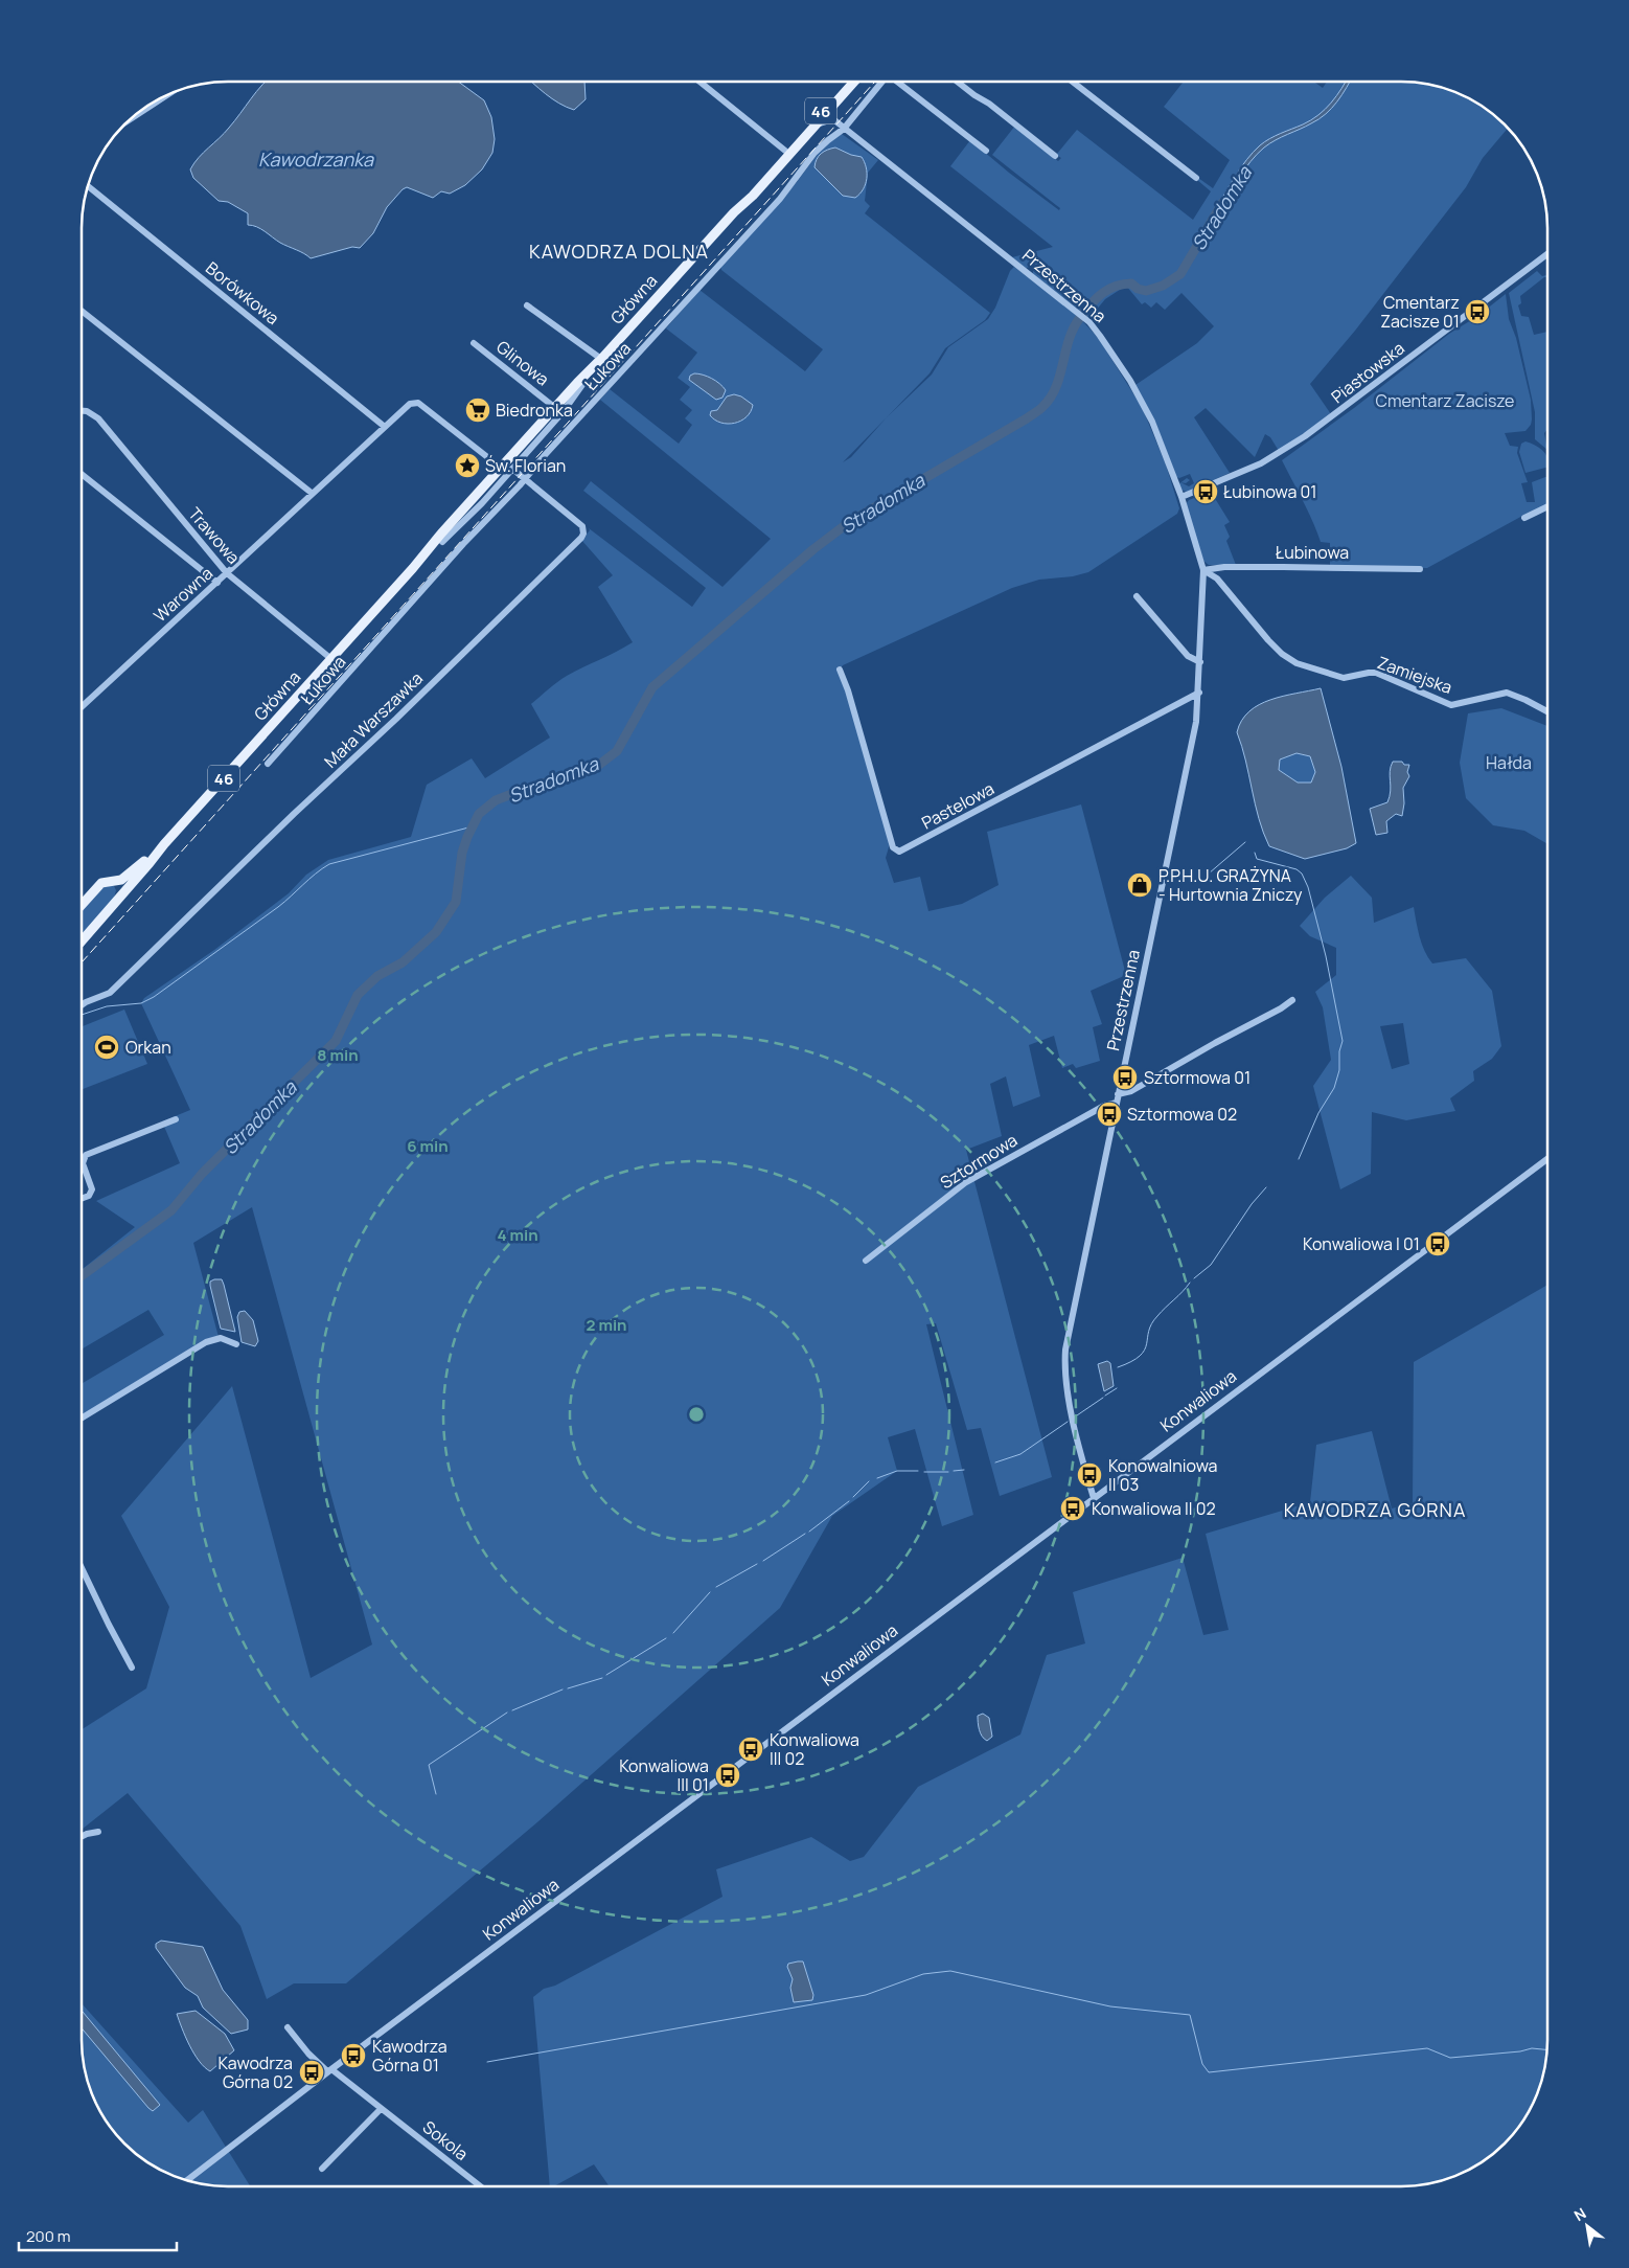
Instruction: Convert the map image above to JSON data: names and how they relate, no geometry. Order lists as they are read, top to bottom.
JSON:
{
  "streets": {
    "main road": ["46", "Główna"],
    "street": [
      "Przestrzenna",
      "Borówkowa",
      "Glinowa",
      "Łukowa",
      "Piastowska",
      "Trawowa",
      "Łubinowa",
      "Warowna",
      "Zamiejska",
      "Mała Warszawka",
      "Pastelowa",
      "Sztormowa",
      "Konwaliowa",
      "Sokola"
    ]
  },
  "crossings": [
    ["46", "Główna"],
    ["Przestrzenna", "Łukowa"],
    ["Przestrzenna", "Piastowska"],
    ["Przestrzenna", "Łubinowa"],
    ["Przestrzenna", "Zamiejska"],
    ["Przestrzenna", "Pastelowa"],
    ["Przestrzenna", "Sztormowa"],
    ["Przestrzenna", "Konwaliowa"],
    ["Borówkowa", "Warowna"],
    ["Główna", "Glinowa"],
    ["Główna", "Trawowa"],
    ["Główna", "Warowna"],
    ["Główna", "Mała Warszawka"],
    ["Łukowa", "Mała Warszawka"],
    ["Trawowa", "Warowna"],
    ["Łubinowa", "Zamiejska"],
    ["Konwaliowa", "Sokola"]
  ],
  "districts": ["KAWODRZA DOLNA", "KAWODRZA GÓRNA"],
  "water": ["Kawodrzanka", "Stradomka"],
  "parks": ["Cmentarz Zacisze", "Hałda"],
  "places": {
    "bus stop": [
      "Cmentarz Zacisze 01",
      "Łubinowa 01",
      "Sztormowa 01",
      "Sztormowa 02",
      "Konwaliowa I 01",
      "Konowalniowa II 03",
      "Konwaliowa II 02",
      "Konwaliowa III 02",
      "Konwaliowa III 01",
      "Kawodrza Górna 01",
      "Kawodrza Górna 02"
    ],
    "supermarket": ["Biedronka"],
    "place": ["Św. Florian"],
    "shop": ["P.P.H.U. GRAŻYNA - Hurtownia Zniczy"],
    "sports": ["Orkan"]
  },
  "scale_bar": "200 m",
  "north": "top left",
  "rings": [
    "8 min",
    "6 min",
    "4 min",
    "2 min"
  ]
}
